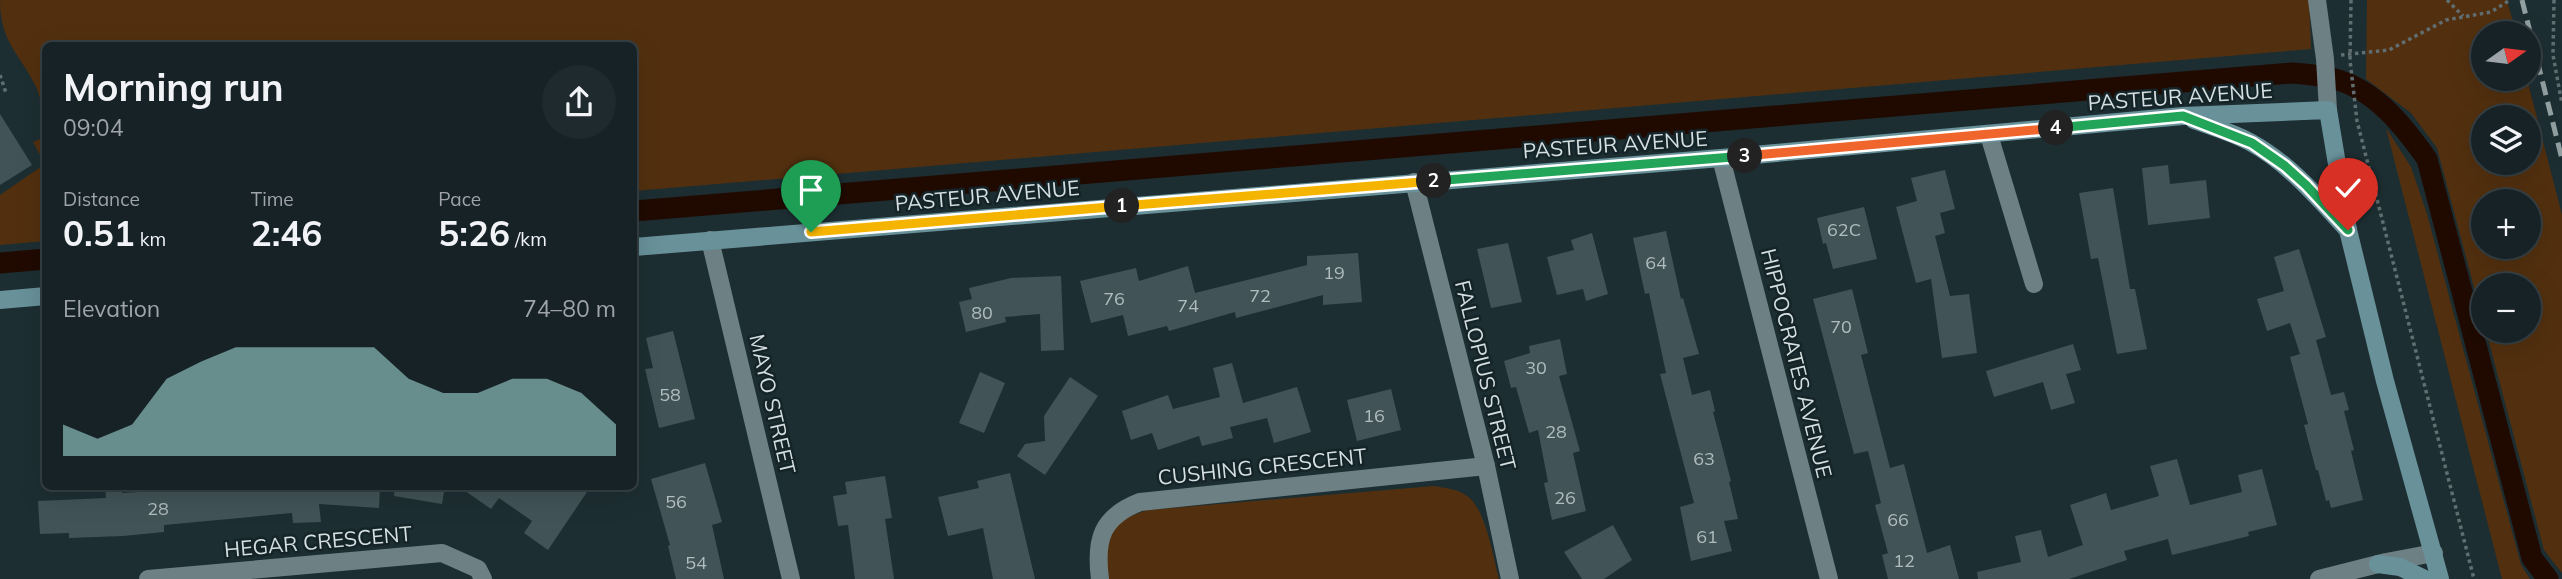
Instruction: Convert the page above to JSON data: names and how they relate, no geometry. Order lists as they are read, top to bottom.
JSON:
{
  "streets": {
    "street": [
      "PASTEUR AVENUE",
      "HIPPOCRATES AVENUE",
      "FALLOPIUS STREET",
      "MAYO STREET",
      "CUSHING CRESCENT",
      "HEGAR CRESCENT"
    ]
  },
  "crossings": [
    ["PASTEUR AVENUE", "HIPPOCRATES AVENUE"],
    ["PASTEUR AVENUE", "FALLOPIUS STREET"],
    ["PASTEUR AVENUE", "MAYO STREET"],
    ["FALLOPIUS STREET", "CUSHING CRESCENT"]
  ],
  "house_numbers": [
    "62C",
    "64",
    "19",
    "72",
    "76",
    "74",
    "80",
    "70",
    "30",
    "58",
    "16",
    "28",
    "63",
    "26",
    "56",
    "28",
    "66",
    "61",
    "12",
    "54"
  ],
  "north": "right",
  "page": {
    "map_buttons": ["+", "−"],
    "heading": ["Morning run", "09:04"],
    "pins": [
      "4",
      "3",
      "2",
      "1"
    ],
    "stats": [
      ["Distance", "0.51 km"],
      ["Time", "2:46"],
      ["Pace", "5:26 /km"]
    ],
    "chart": ["Elevation", "74–80 m"]
  }
}
